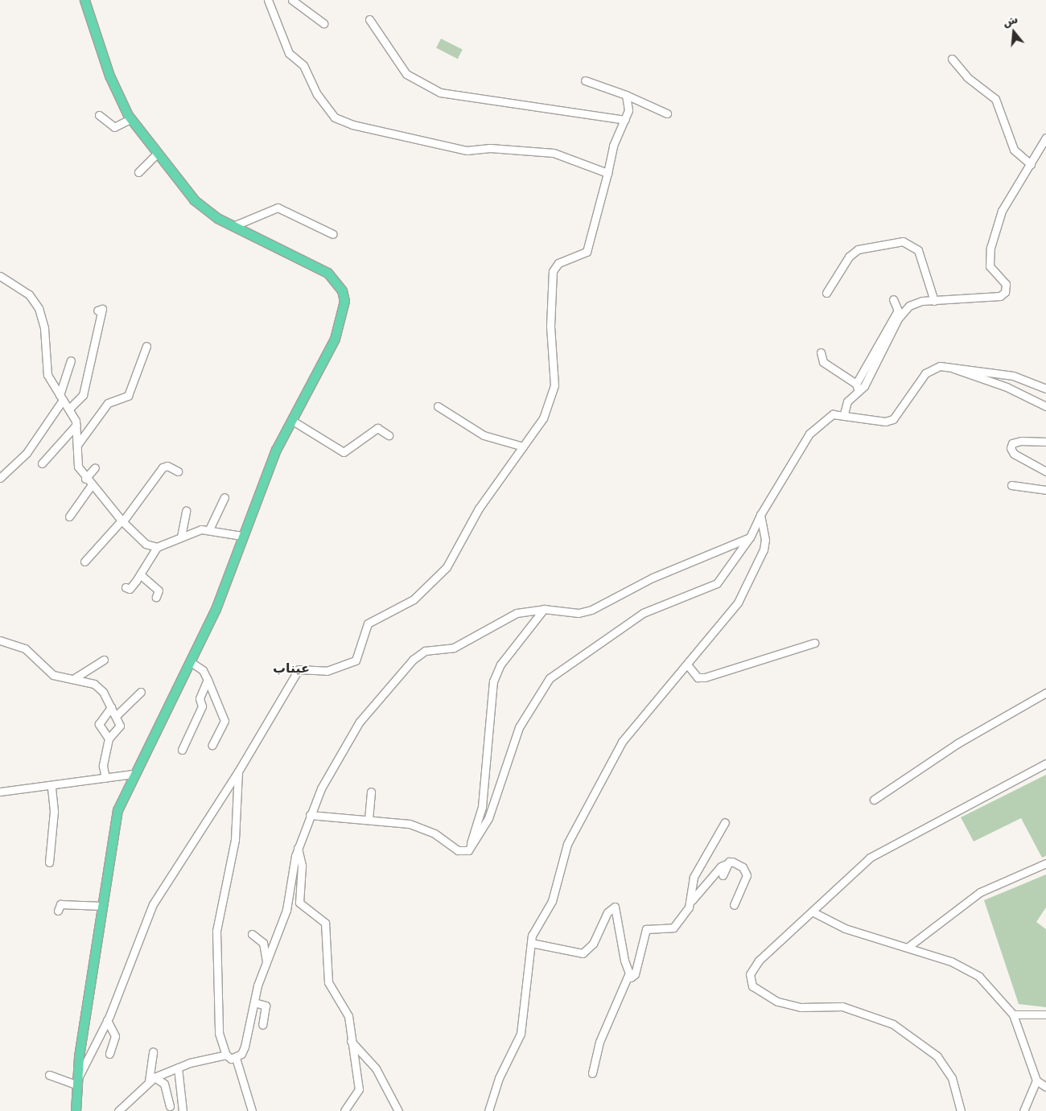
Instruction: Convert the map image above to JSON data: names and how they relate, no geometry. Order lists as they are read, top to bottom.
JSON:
{
  "districts": ["عيناب"],
  "north": "top"
}
